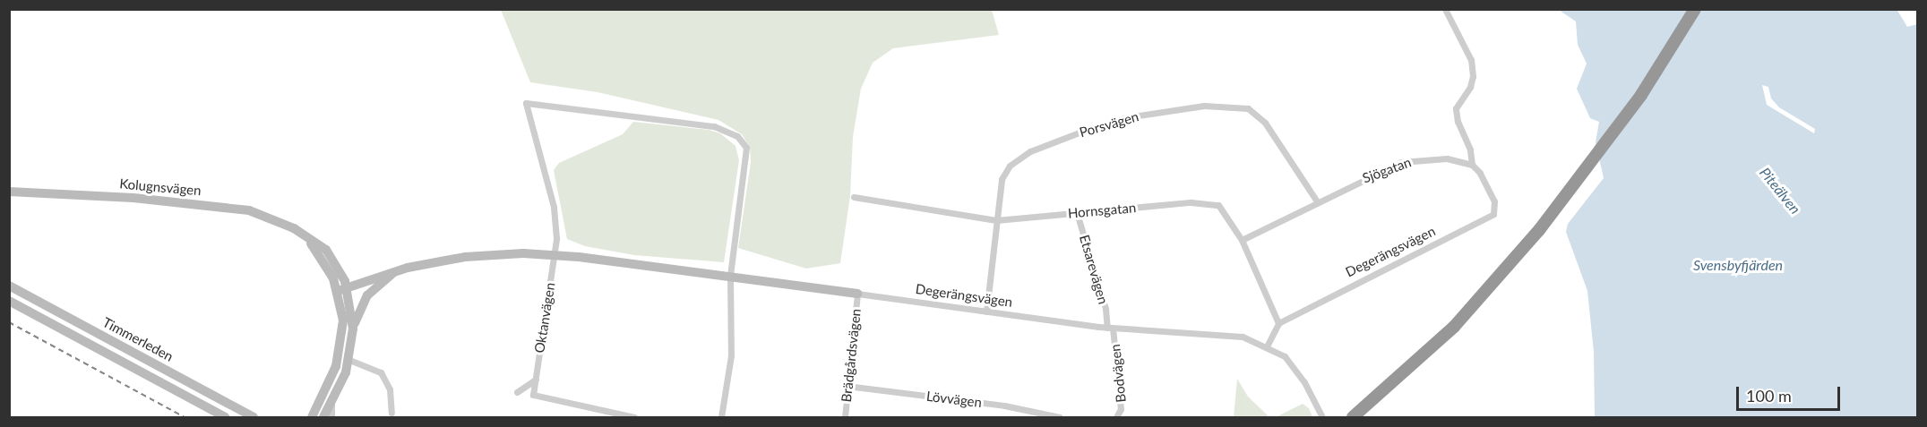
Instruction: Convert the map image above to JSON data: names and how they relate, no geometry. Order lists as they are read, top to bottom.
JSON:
{
  "streets": {
    "street": [
      "Porsvägen",
      "Sjögatan",
      "Kolugnsvägen",
      "Hornsgatan",
      "Degerängsvägen",
      "Etsarevägen",
      "Oktanvägen",
      "Timmerleden",
      "Brädgårdsvägen",
      "Bodvägen",
      "Lövvägen"
    ]
  },
  "crossings": [
    ["Porsvägen", "Sjögatan"],
    ["Porsvägen", "Hornsgatan"],
    ["Porsvägen", "Degerängsvägen"],
    ["Sjögatan", "Hornsgatan"],
    ["Sjögatan", "Degerängsvägen"],
    ["Kolugnsvägen", "Degerängsvägen"],
    ["Hornsgatan", "Degerängsvägen"],
    ["Hornsgatan", "Etsarevägen"],
    ["Degerängsvägen", "Etsarevägen"],
    ["Degerängsvägen", "Oktanvägen"],
    ["Degerängsvägen", "Brädgårdsvägen"],
    ["Degerängsvägen", "Bodvägen"],
    ["Etsarevägen", "Bodvägen"],
    ["Brädgårdsvägen", "Lövvägen"]
  ],
  "water": ["Piteälven", "Svensbyfjärden"],
  "scale_bar": "100 m"
}
